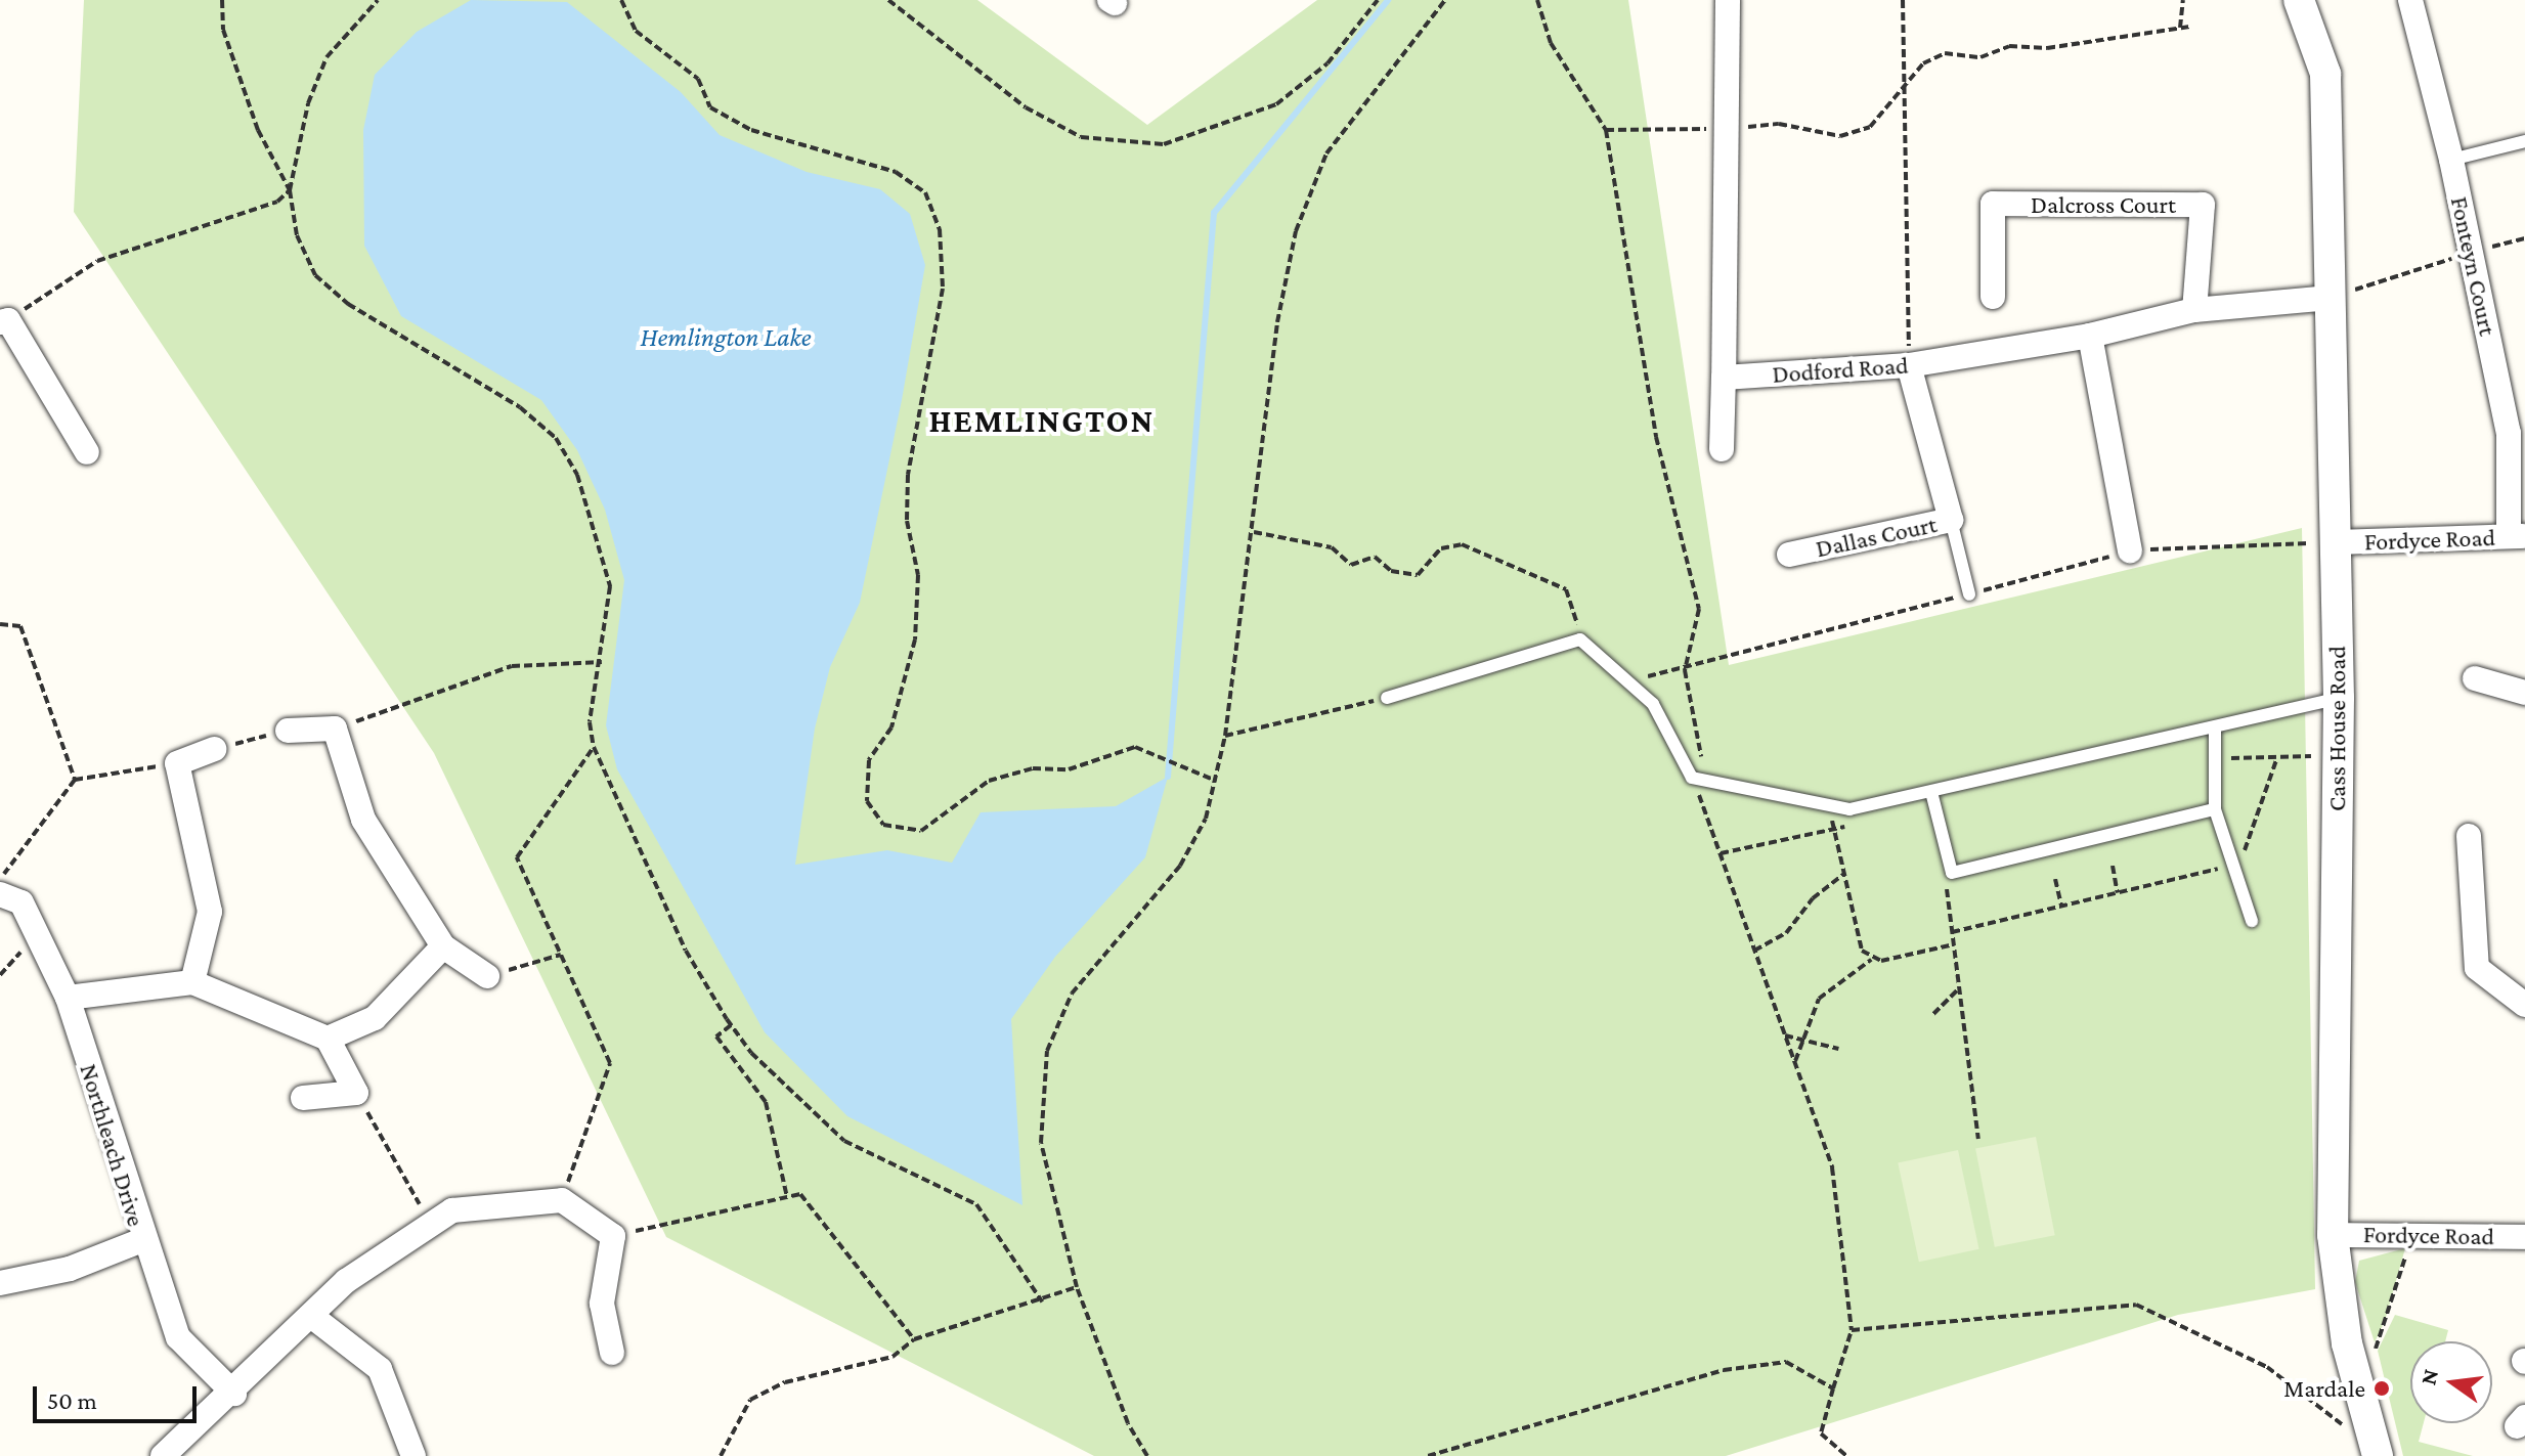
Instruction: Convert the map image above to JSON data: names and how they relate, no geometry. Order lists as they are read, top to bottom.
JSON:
{
  "streets": {
    "street": [
      "Dalcross Court",
      "Fonteyn Court",
      "Dodford Road",
      "Dallas Court",
      "Fordyce Road",
      "Cass House Road",
      "Northleach Drive"
    ]
  },
  "crossings": [
    ["Dalcross Court", "Dodford Road"],
    ["Fonteyn Court", "Fordyce Road"],
    ["Dodford Road", "Dallas Court"],
    ["Dodford Road", "Cass House Road"],
    ["Fordyce Road", "Cass House Road"]
  ],
  "districts": ["HEMLINGTON"],
  "water": ["Hemlington Lake"],
  "places": ["Mardale"],
  "scale_bar": "50 m",
  "north": "left"
}
